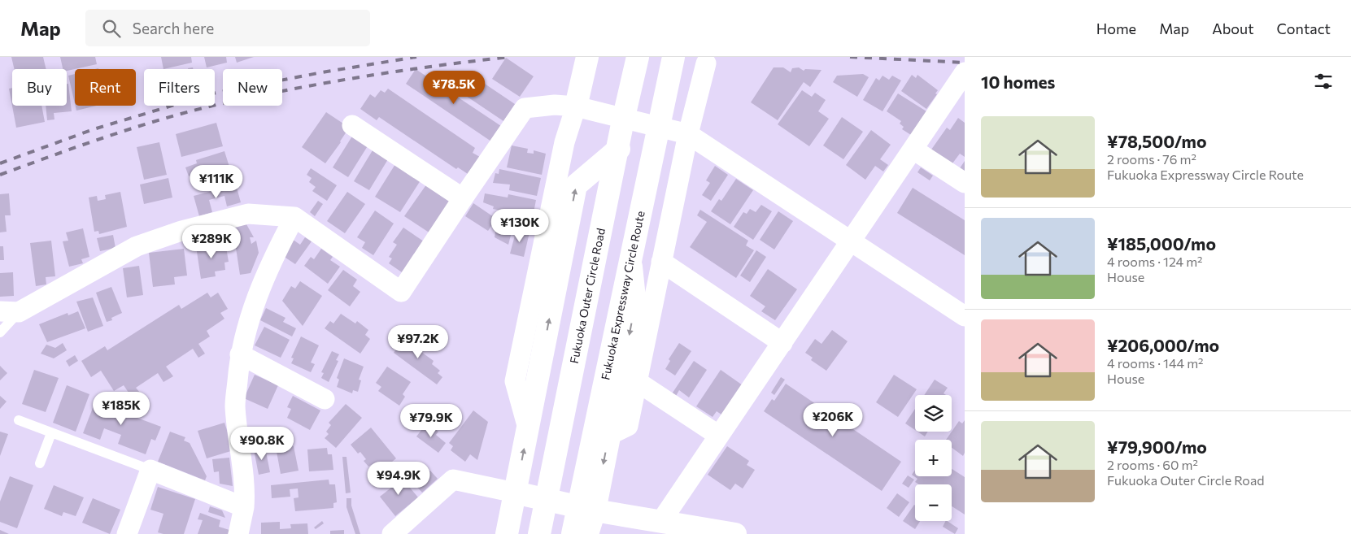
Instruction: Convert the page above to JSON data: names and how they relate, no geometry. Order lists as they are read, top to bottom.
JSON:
{
  "streets": {
    "main road": ["Fukuoka Expressway Circle Route", "Fukuoka Outer Circle Road"]
  },
  "page": {
    "header": "Map",
    "search": "Search here",
    "nav": [
      "Home",
      "Map",
      "About",
      "Contact"
    ],
    "heading": "10 homes",
    "chip": [
      "Buy",
      "Rent",
      "Filters",
      "New"
    ],
    "price": [
      "¥78.5K",
      "¥111K",
      "¥130K",
      "¥289K",
      "¥97.2K",
      "¥185K",
      "¥206K",
      "¥79.9K",
      "¥90.8K",
      "¥94.9K"
    ],
    "list": [
      {
        "name": "¥78,500/mo",
        "note": "2 rooms · 76 m² · Fukuoka Expressway Circle Route"
      },
      {
        "name": "¥185,000/mo",
        "note": "4 rooms · 124 m² · House"
      },
      {
        "name": "¥206,000/mo",
        "note": "4 rooms · 144 m² · House"
      },
      {
        "name": "¥79,900/mo",
        "note": "2 rooms · 60 m² · Fukuoka Outer Circle Road"
      }
    ],
    "map_buttons": ["+", "−"]
  }
}
